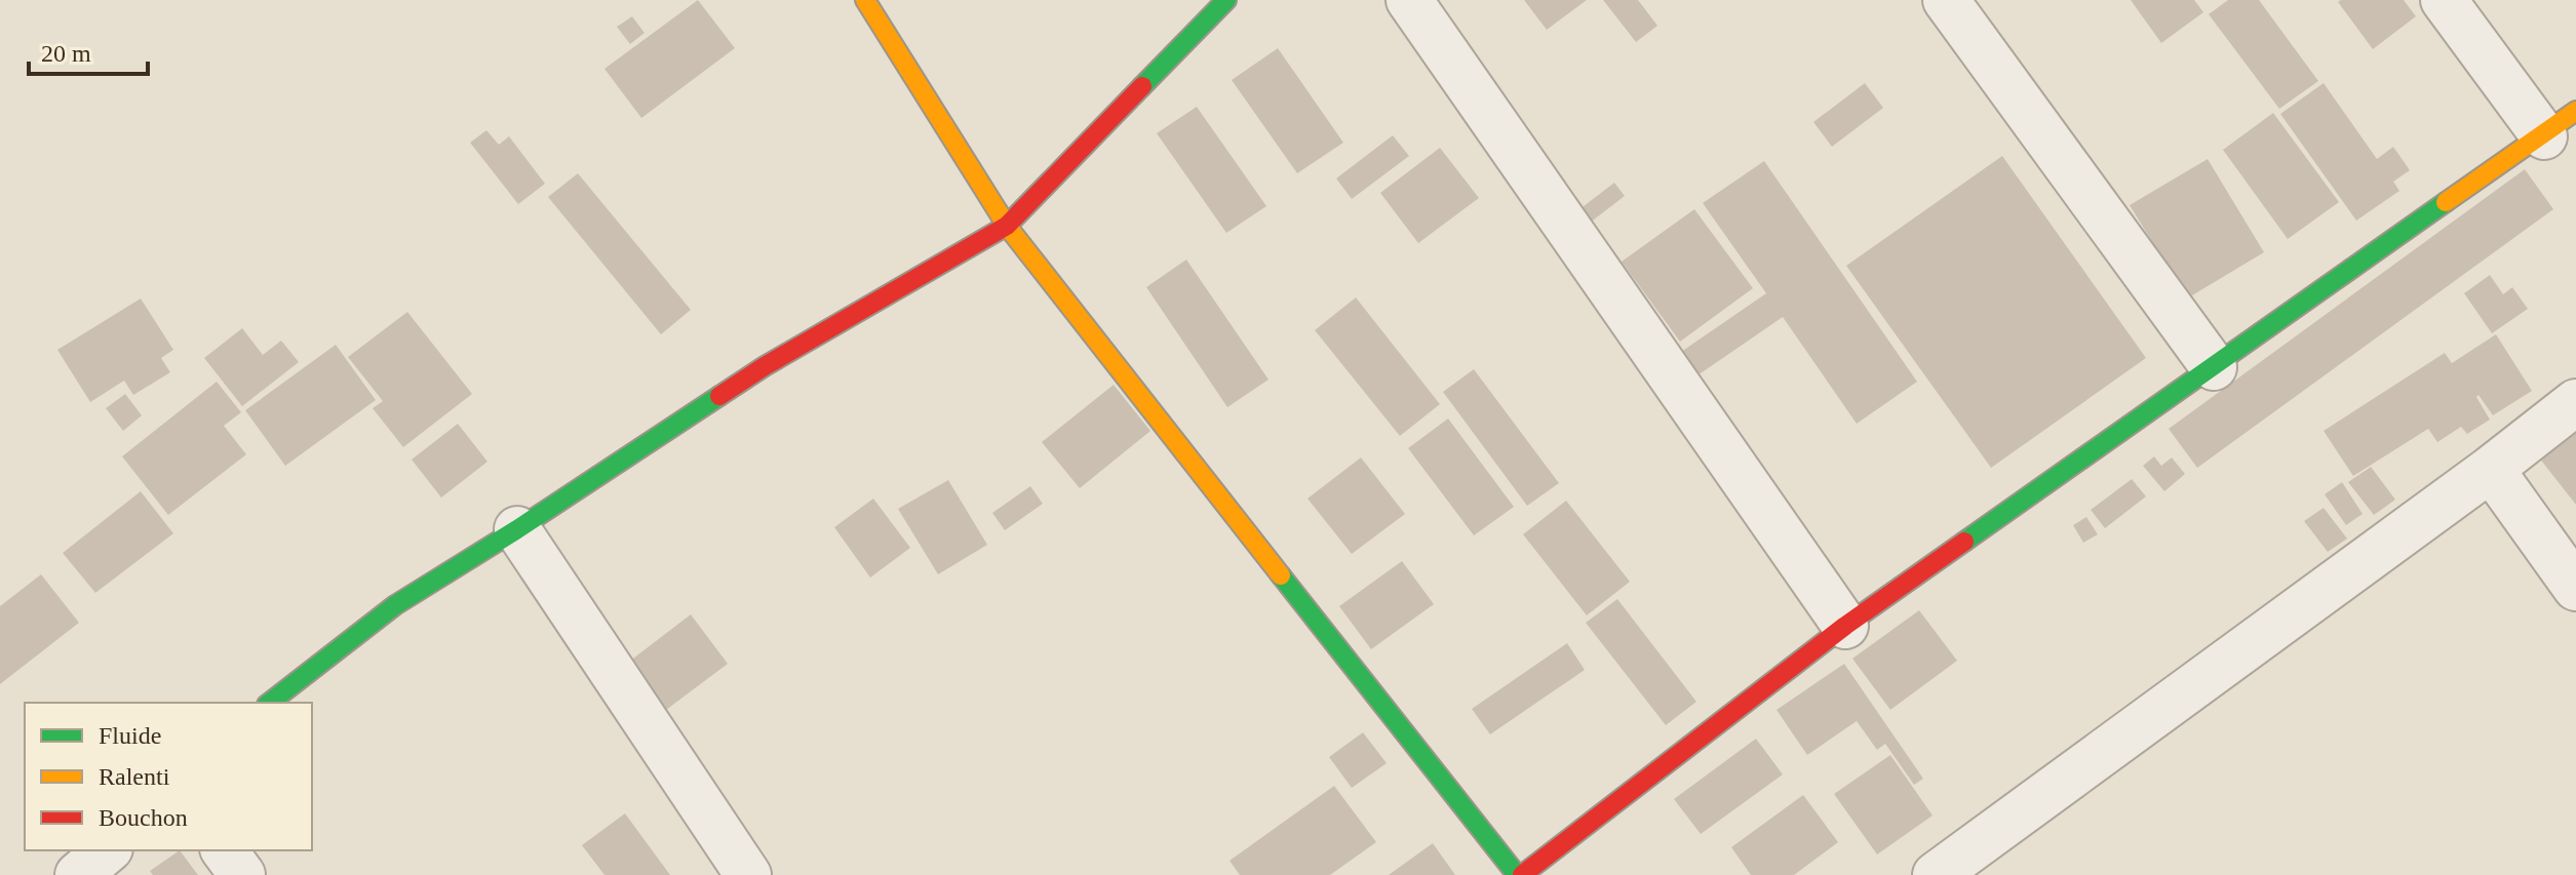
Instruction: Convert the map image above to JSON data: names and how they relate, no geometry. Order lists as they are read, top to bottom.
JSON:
{
  "legend": ["Fluide", "Ralenti", "Bouchon"],
  "scale_bar": "20 m"
}
